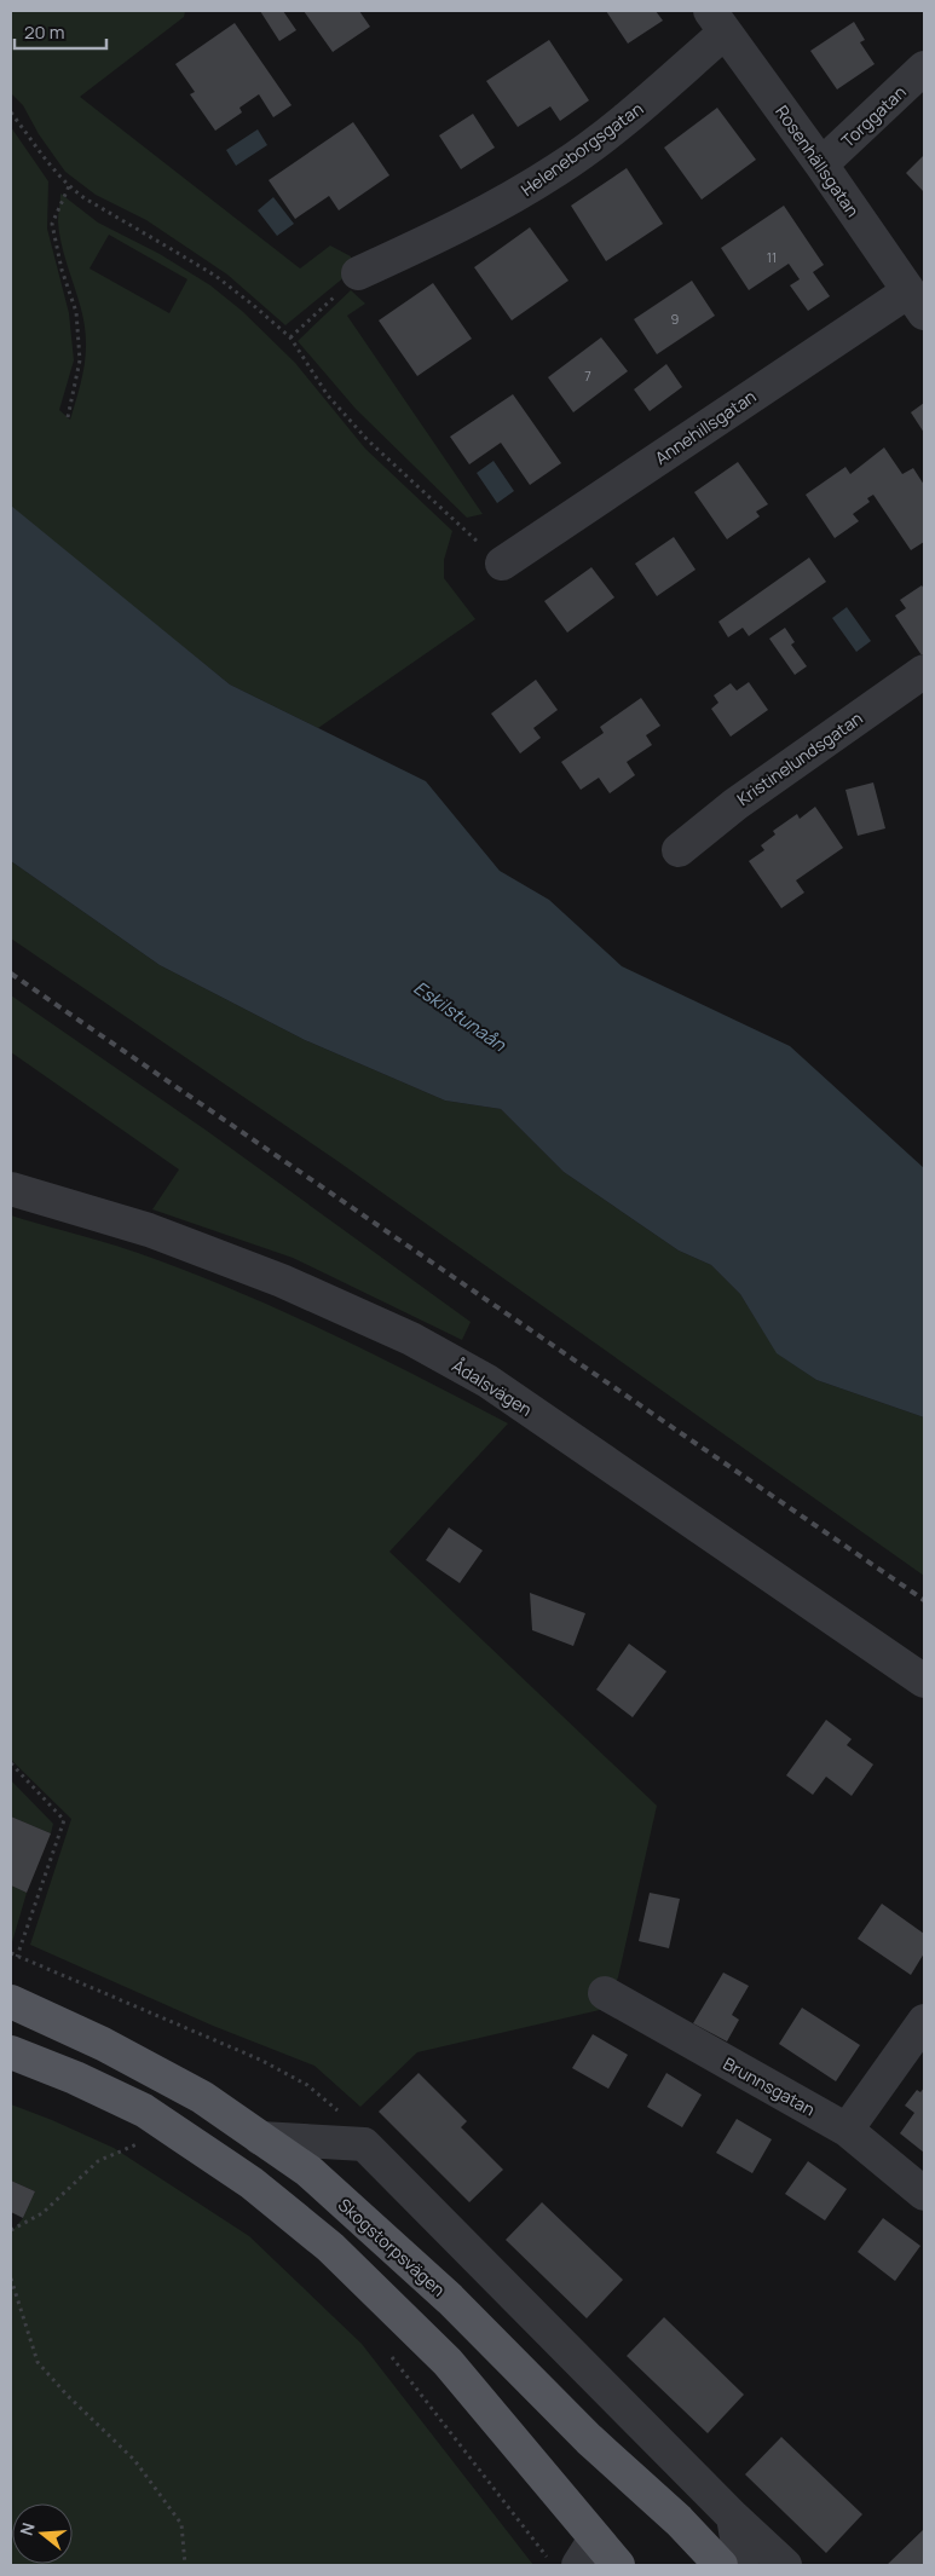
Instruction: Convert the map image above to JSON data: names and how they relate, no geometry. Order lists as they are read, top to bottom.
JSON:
{
  "streets": {
    "main road": ["Skogstorpsvägen"],
    "street": [
      "Torggatan",
      "Heleneborgsgatan",
      "Rosenhällsgatan",
      "Annehillsgatan",
      "Kristinelundsgatan",
      "Ådalsvägen",
      "Brunnsgatan"
    ]
  },
  "crossings": [
    ["Torggatan", "Rosenhällsgatan"],
    ["Heleneborgsgatan", "Rosenhällsgatan"],
    ["Rosenhällsgatan", "Annehillsgatan"]
  ],
  "water": ["Eskilstunaån"],
  "house_numbers": ["11", "9", "7"],
  "scale_bar": "20 m",
  "north": "left"
}
